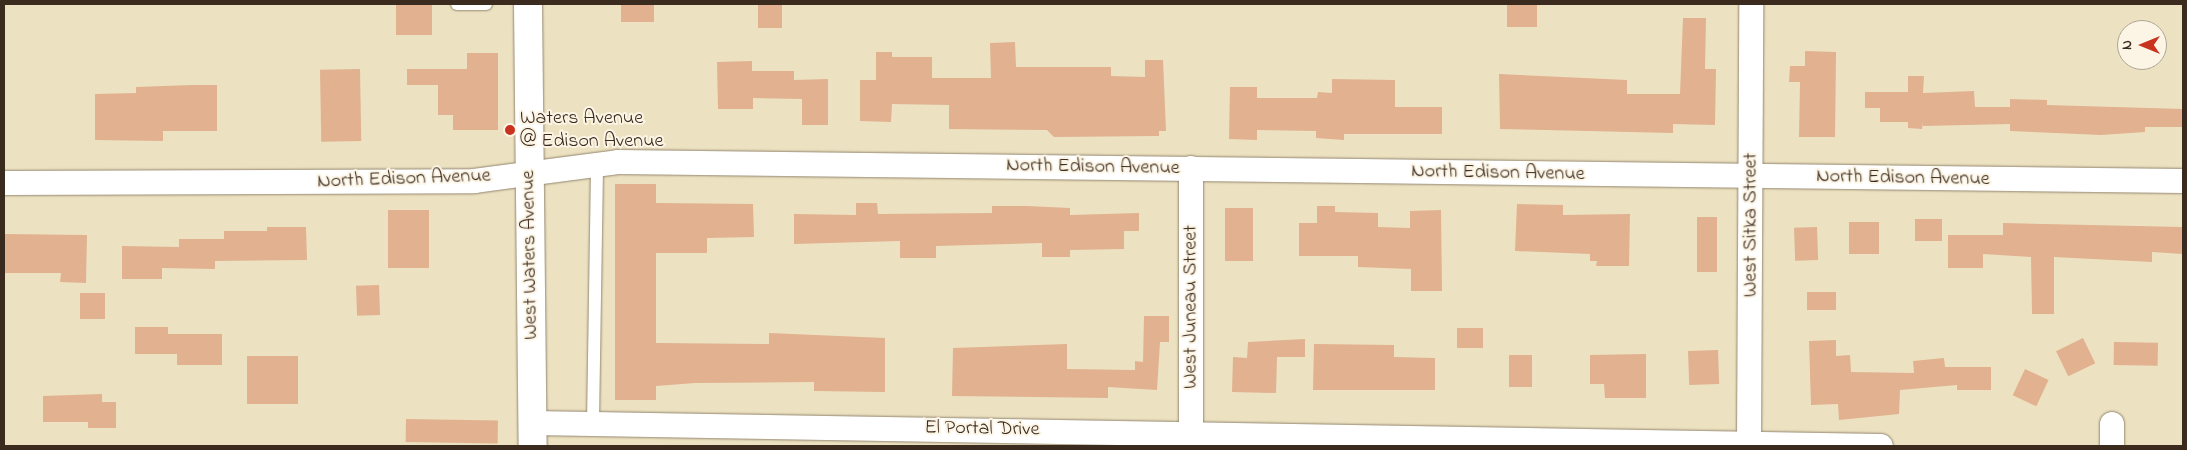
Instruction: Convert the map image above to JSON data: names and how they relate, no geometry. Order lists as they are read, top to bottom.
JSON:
{
  "streets": {
    "main road": ["West Waters Avenue"],
    "street": [
      "North Edison Avenue",
      "West Sitka Street",
      "West Juneau Street",
      "El Portal Drive"
    ]
  },
  "crossings": [
    ["North Edison Avenue", "West Sitka Street"],
    ["North Edison Avenue", "West Waters Avenue"],
    ["North Edison Avenue", "West Juneau Street"],
    ["West Sitka Street", "El Portal Drive"],
    ["West Waters Avenue", "El Portal Drive"],
    ["West Juneau Street", "El Portal Drive"]
  ],
  "places": ["Waters Avenue @ Edison Avenue"],
  "north": "left"
}
